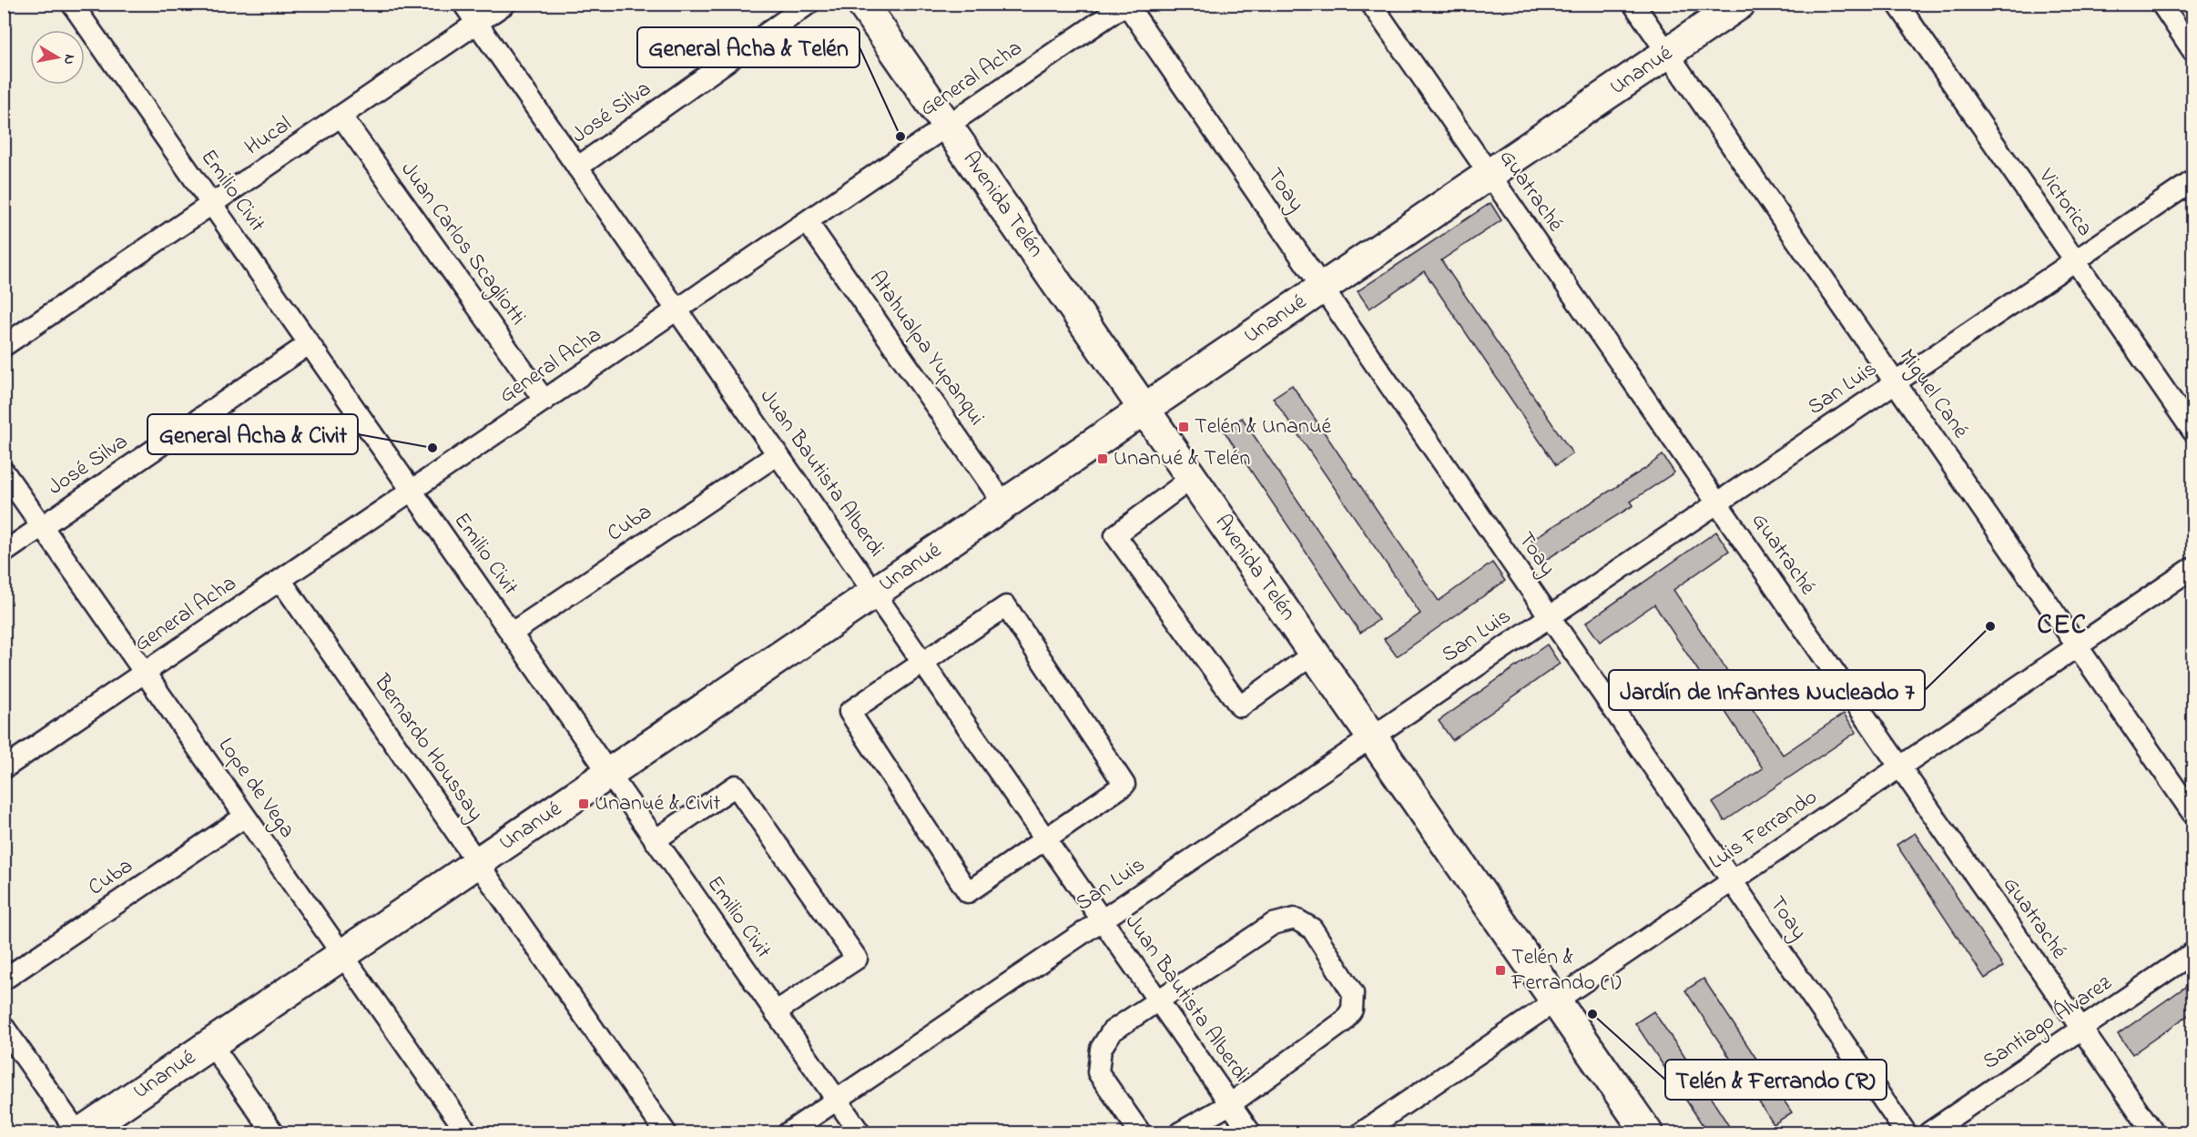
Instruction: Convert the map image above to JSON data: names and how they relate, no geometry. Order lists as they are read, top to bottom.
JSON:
{
  "streets": {
    "street": [
      "Unanué",
      "General Acha",
      "José Silva",
      "Hucal",
      "Toay",
      "Emilio Civit",
      "Guatraché",
      "Victorica",
      "Avenida Telén",
      "Juan Carlos Scagliotti",
      "Atahualpa Yupanqui",
      "San Luis",
      "Miguel Cané",
      "Juan Bautista Alberdi",
      "Cuba",
      "Bernardo Houssay",
      "Lope de Vega",
      "Luis Ferrando",
      "Santiago Álvarez"
    ]
  },
  "crossings": [
    ["Unanué", "Toay"],
    ["Unanué", "Emilio Civit"],
    ["Unanué", "Guatraché"],
    ["Unanué", "Avenida Telén"],
    ["Unanué", "Atahualpa Yupanqui"],
    ["Unanué", "Miguel Cané"],
    ["Unanué", "Juan Bautista Alberdi"],
    ["Unanué", "Bernardo Houssay"],
    ["Unanué", "Lope de Vega"],
    ["General Acha", "Toay"],
    ["General Acha", "Emilio Civit"],
    ["General Acha", "Avenida Telén"],
    ["General Acha", "Juan Carlos Scagliotti"],
    ["General Acha", "Atahualpa Yupanqui"],
    ["General Acha", "Juan Bautista Alberdi"],
    ["General Acha", "Bernardo Houssay"],
    ["General Acha", "Lope de Vega"],
    ["José Silva", "Emilio Civit"],
    ["José Silva", "Juan Bautista Alberdi"],
    ["José Silva", "Lope de Vega"],
    ["Hucal", "Emilio Civit"],
    ["Hucal", "Juan Carlos Scagliotti"],
    ["Hucal", "Juan Bautista Alberdi"],
    ["Toay", "San Luis"],
    ["Toay", "Luis Ferrando"],
    ["Emilio Civit", "San Luis"],
    ["Emilio Civit", "Cuba"],
    ["Guatraché", "San Luis"],
    ["Guatraché", "Luis Ferrando"],
    ["Guatraché", "Santiago Álvarez"],
    ["Victorica", "San Luis"],
    ["Avenida Telén", "San Luis"],
    ["Avenida Telén", "Luis Ferrando"],
    ["San Luis", "Miguel Cané"],
    ["San Luis", "Juan Bautista Alberdi"],
    ["Miguel Cané", "Luis Ferrando"],
    ["Juan Bautista Alberdi", "Cuba"],
    ["Cuba", "Lope de Vega"]
  ],
  "districts": ["CEC"],
  "places": {
    "other": [
      "General Acha & Telén",
      "General Acha & Civit",
      "Jardín de Infantes Nucleado 7",
      "Telén & Ferrando (R)"
    ],
    "transit": [
      "Telén & Unanué",
      "Unanué & Telén",
      "Unanué & Civit",
      "Telén & Ferrando (I)"
    ]
  },
  "north": "right"
}
